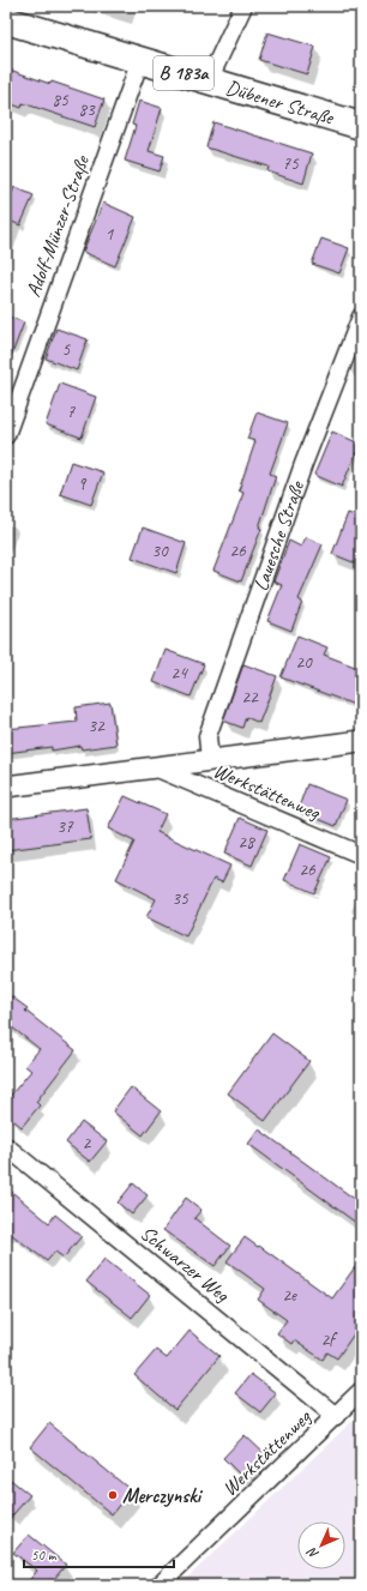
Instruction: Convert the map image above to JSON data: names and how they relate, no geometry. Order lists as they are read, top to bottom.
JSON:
{
  "streets": {
    "main road": ["B 183a", "Dübener Straße"],
    "street": [
      "Adolf-Münzer-Straße",
      "Lauesche Straße",
      "Werkstättenweg",
      "Schwarzer Weg"
    ]
  },
  "crossings": [
    ["Dübener Straße", "Adolf-Münzer-Straße"],
    ["Werkstättenweg", "Schwarzer Weg"]
  ],
  "places": ["Merczynski"],
  "house_numbers": [
    "85",
    "83",
    "75",
    "1",
    "5",
    "7",
    "9",
    "30",
    "26",
    "20",
    "24",
    "22",
    "32",
    "37",
    "28",
    "26",
    "35",
    "2",
    "2e",
    "2f"
  ],
  "scale_bar": "50 m",
  "north": "bottom left"
}
